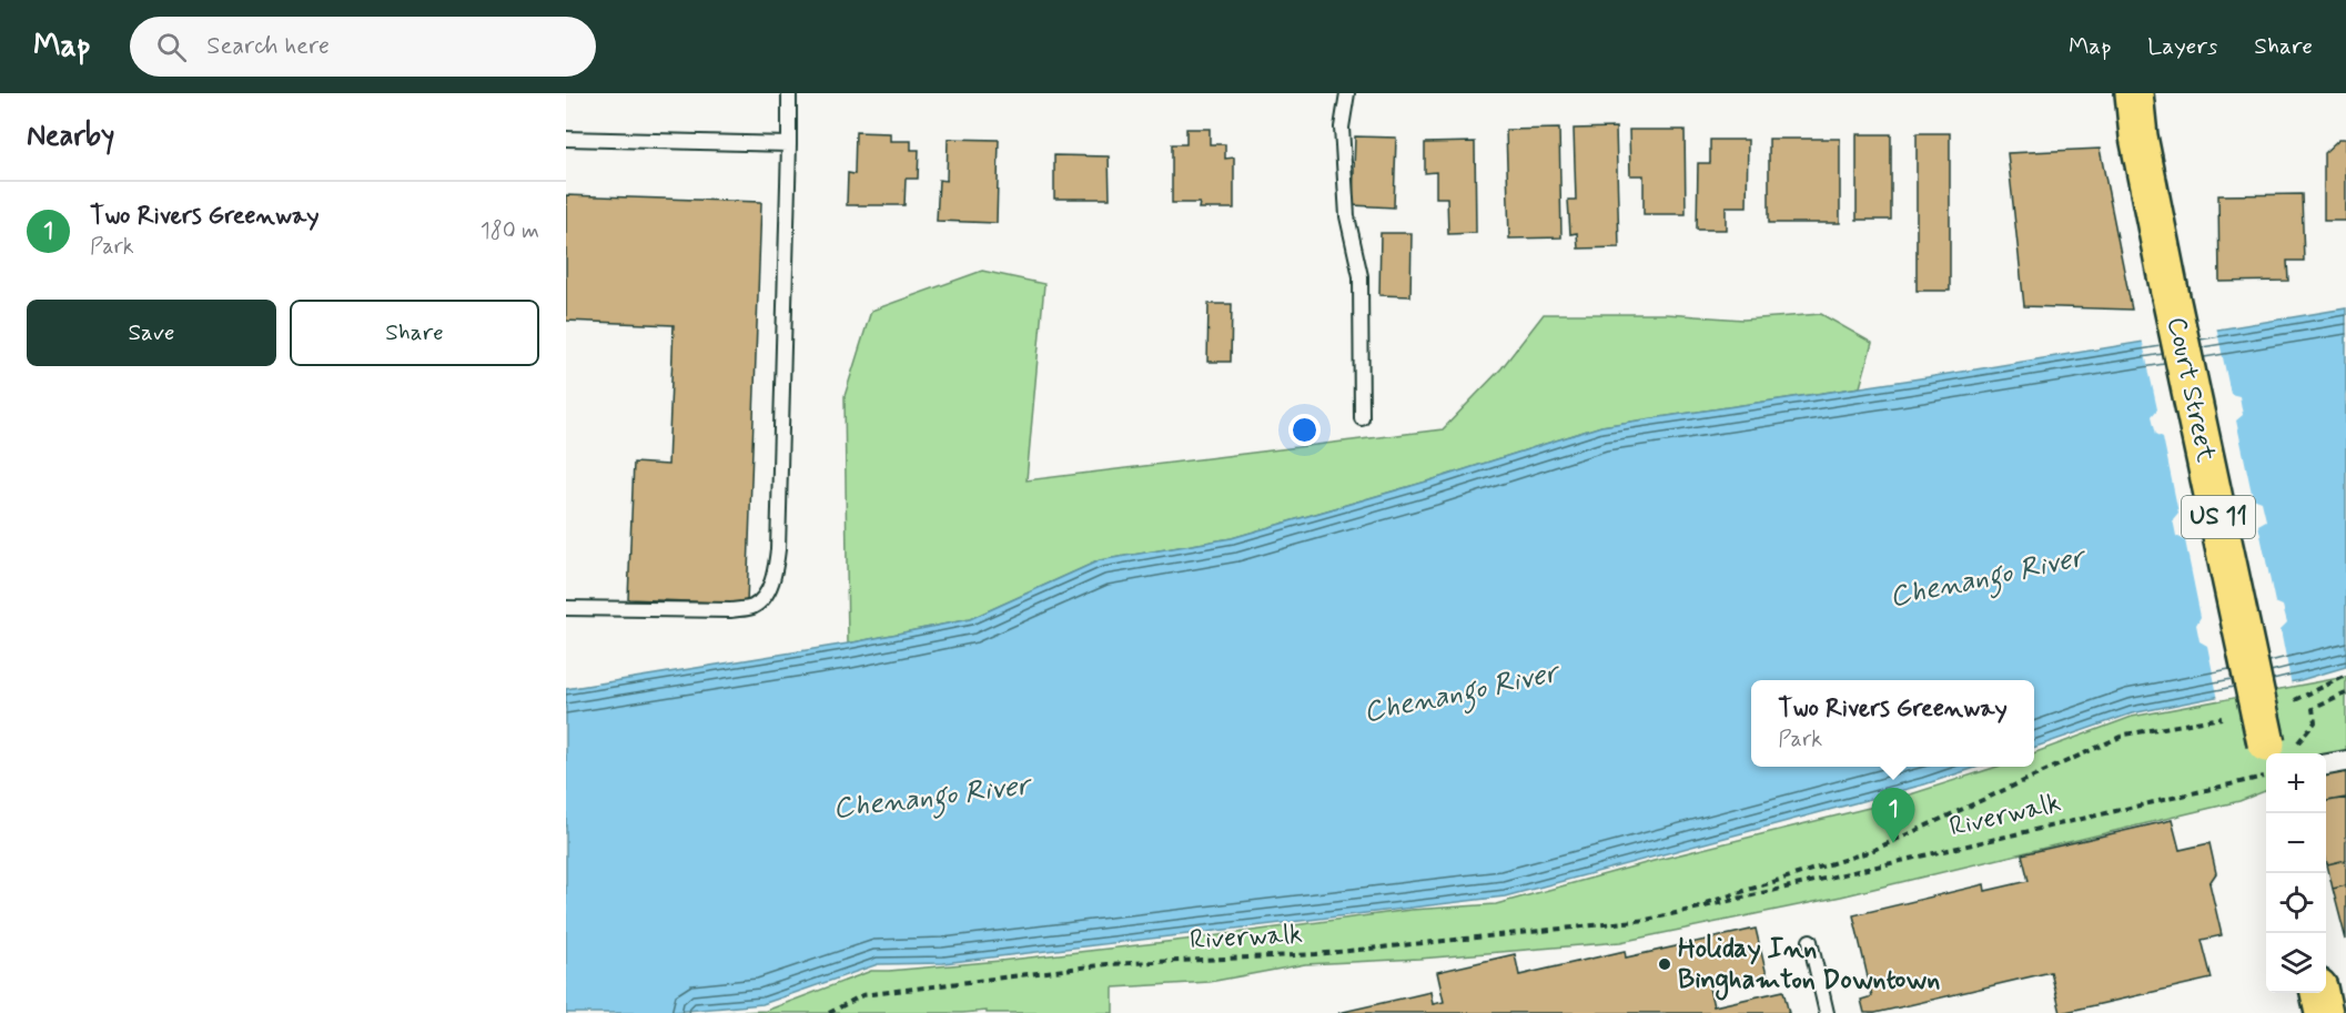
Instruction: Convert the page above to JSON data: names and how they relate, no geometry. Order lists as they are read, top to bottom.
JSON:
{
  "streets": {
    "main road": ["Court Street", "US 11"],
    "path": ["Riverwalk"]
  },
  "water": ["Chenango River"],
  "places": ["Holiday Inn Binghamton Downtown"],
  "page": {
    "header": "Map",
    "search": "Search here",
    "nav": ["Map", "Layers", "Share"],
    "heading": "Nearby",
    "list": [
      {
        "mark": "1",
        "name": "Two Rivers Greenway",
        "note": "Park",
        "value": "180 m"
      }
    ],
    "buttons": ["Save", "Share"],
    "popup": ["Two Rivers Greenway", "Park"],
    "map_buttons": ["+", "−"],
    "pins": "1"
  }
}
